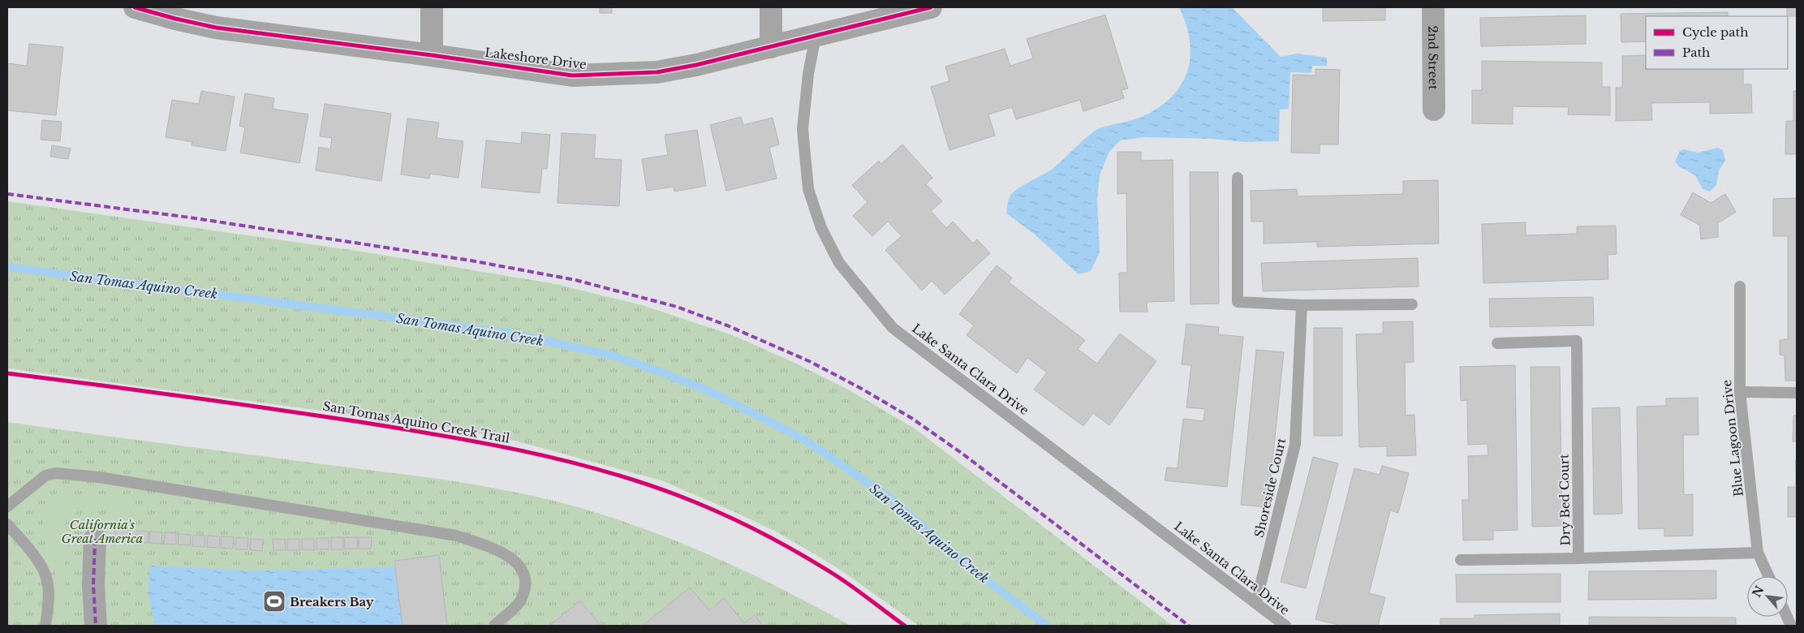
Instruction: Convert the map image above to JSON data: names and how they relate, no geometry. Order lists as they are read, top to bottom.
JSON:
{
  "streets": {
    "street": ["Lakeshore Drive", "2nd Street"],
    "lane": [
      "Lake Santa Clara Drive",
      "Blue Lagoon Drive",
      "Shoreside Court",
      "Dry Bed Court"
    ],
    "cycle path": ["San Tomas Aquino Creek Trail"]
  },
  "crossings": [
    ["Lakeshore Drive", "Lake Santa Clara Drive"],
    ["Lake Santa Clara Drive", "Shoreside Court"],
    ["Blue Lagoon Drive", "Dry Bed Court"]
  ],
  "water": ["San Tomas Aquino Creek"],
  "parks": ["California's Great America"],
  "places": {
    "sports": ["Breakers Bay"]
  },
  "legend": ["Cycle path", "Path"],
  "north": "top left"
}
